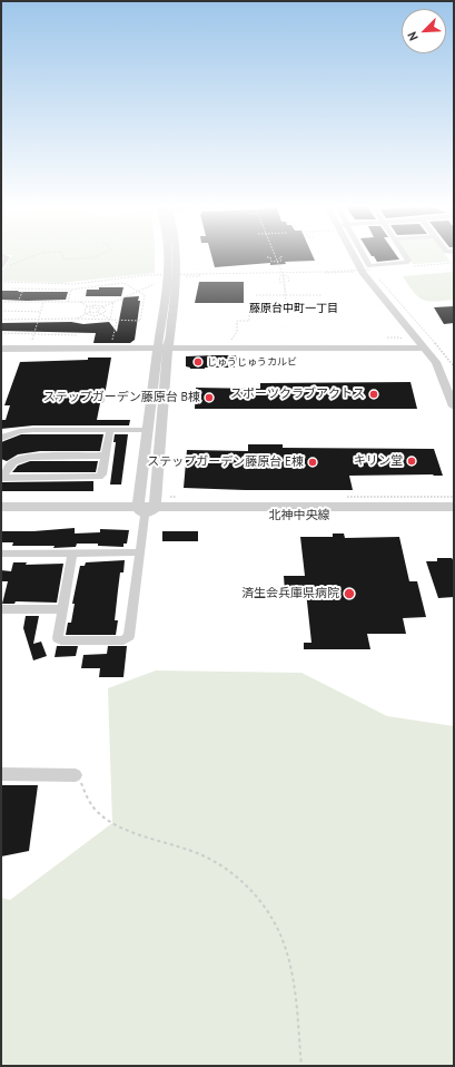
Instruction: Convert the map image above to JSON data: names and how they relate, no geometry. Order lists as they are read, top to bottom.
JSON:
{
  "streets": {
    "street": ["北神中央線"]
  },
  "districts": ["藤原台中町一丁目"],
  "places": [
    "じゅうじゅうカルビ",
    "スポーツクラブアクトス",
    "ステップガーデン藤原台 B棟",
    "キリン堂",
    "ステップガーデン藤原台 E棟",
    "済生会兵庫県病院"
  ],
  "north": "bottom left"
}
